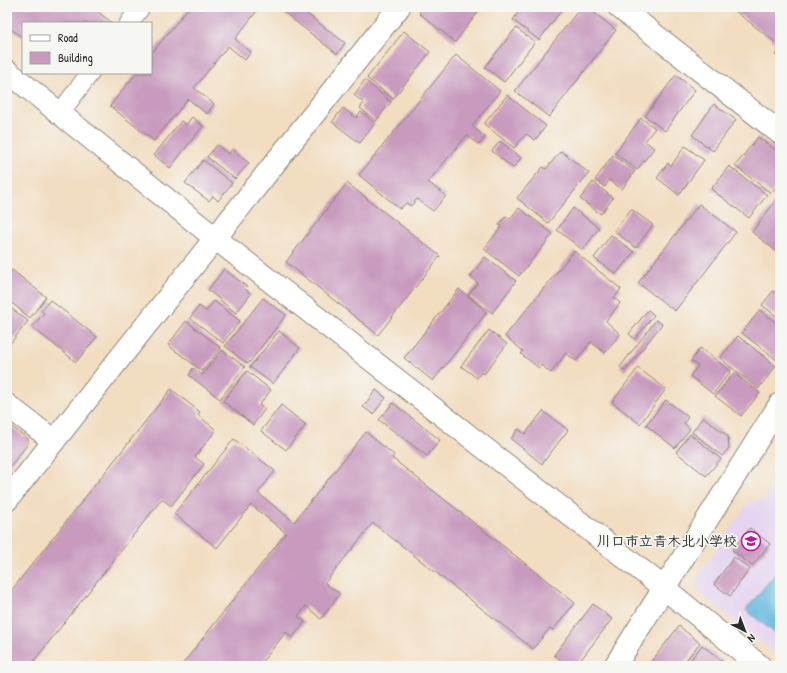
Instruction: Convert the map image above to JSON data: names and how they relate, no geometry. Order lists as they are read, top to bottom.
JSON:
{
  "places": {
    "school or university": ["川口市立青木北小学校"]
  },
  "legend": ["Road", "Building"],
  "north": "bottom right"
}
